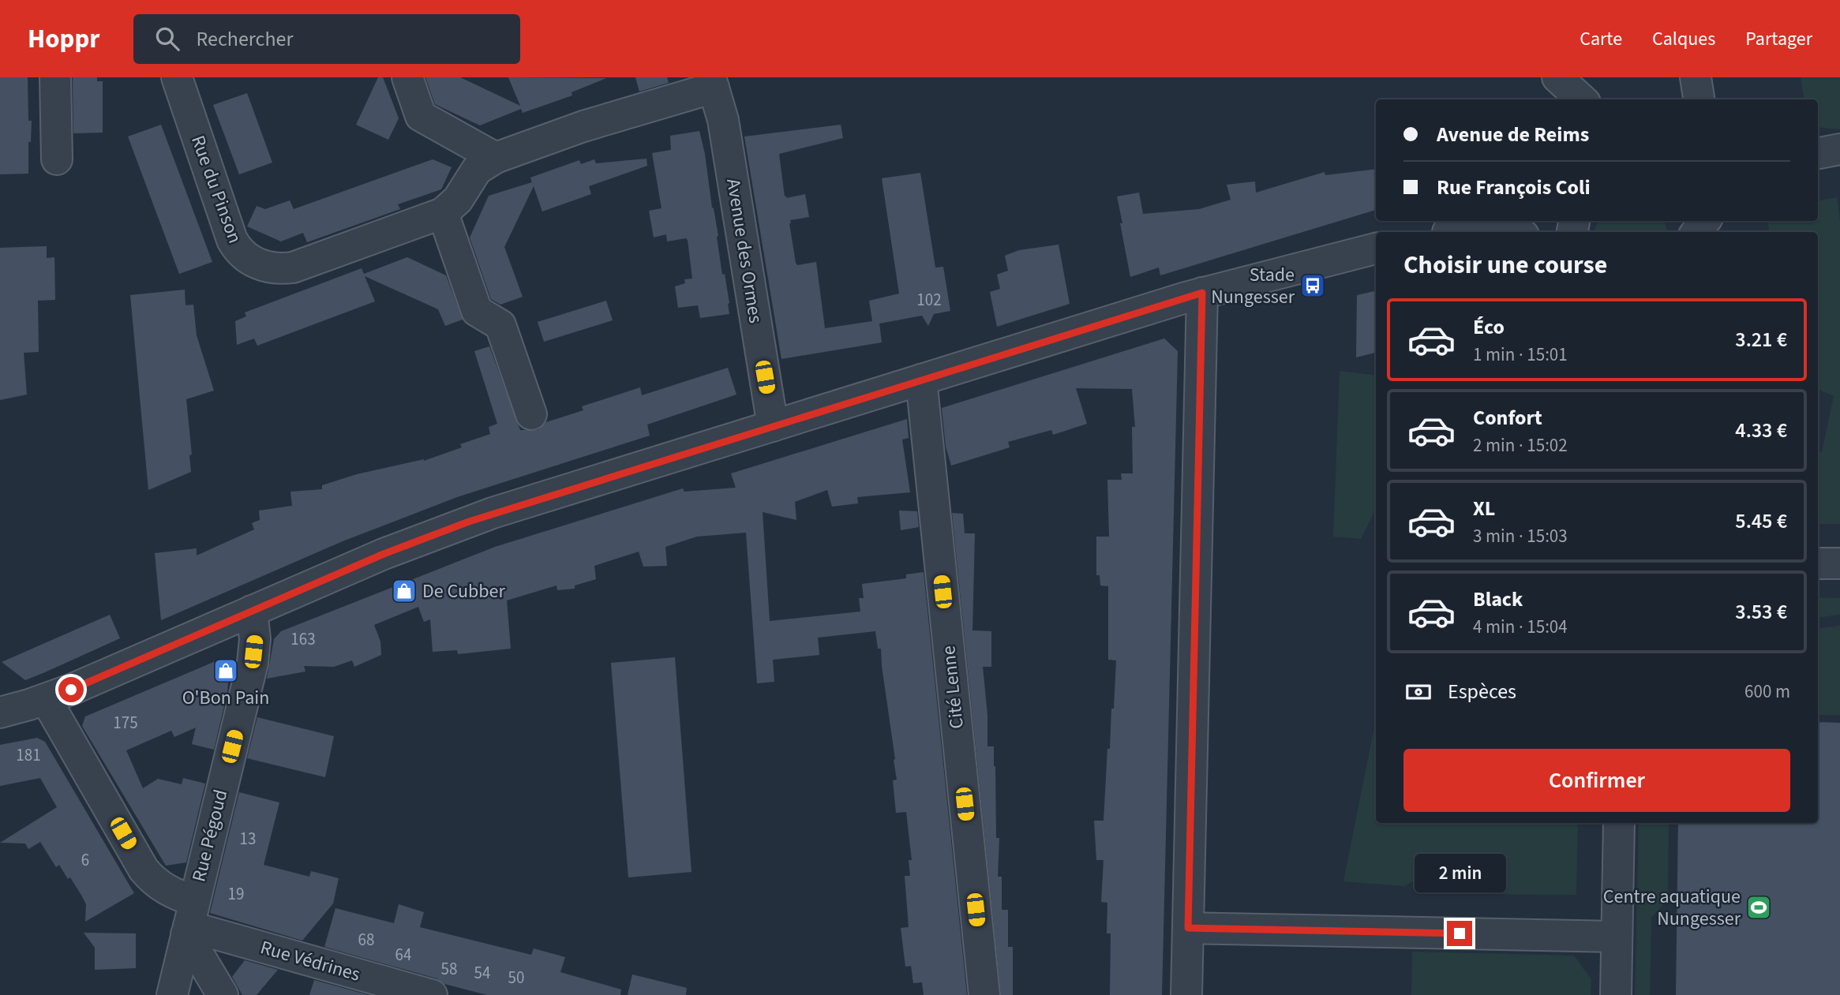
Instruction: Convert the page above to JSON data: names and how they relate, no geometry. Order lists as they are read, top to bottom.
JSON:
{
  "streets": {
    "street": [
      "Rue du Pinson",
      "Avenue des Ormes",
      "Cité Lenne",
      "Rue Pégoud",
      "Rue Védrines"
    ]
  },
  "crossings": [
    ["Rue du Pinson", "Avenue des Ormes"],
    ["Rue Pégoud", "Rue Védrines"]
  ],
  "places": {
    "bus stop": ["Stade Nungesser"],
    "shop": ["De Cubber", "O'Bon Pain"],
    "sports": ["Centre aquatique Nungesser"]
  },
  "house_numbers": [
    "102",
    "163",
    "175",
    "181",
    "13",
    "6",
    "19",
    "68",
    "64",
    "58",
    "54",
    "50"
  ],
  "page": {
    "header": "Hoppr",
    "search": "Rechercher",
    "nav": ["Carte", "Calques", "Partager"],
    "banner": ["Avenue de Reims", "Rue François Coli"],
    "heading": "Choisir une course",
    "list": [
      {
        "name": "Éco",
        "note": "1 min · 15:01",
        "value": "3.21 €"
      },
      {
        "name": "Confort",
        "note": "2 min · 15:02",
        "value": "4.33 €"
      },
      {
        "name": "XL",
        "note": "3 min · 15:03",
        "value": "5.45 €"
      },
      {
        "name": "Black",
        "note": "4 min · 15:04",
        "value": "3.53 €"
      }
    ],
    "pay": ["Espèces", "600 m"],
    "buttons": "Confirmer",
    "bubble": "2 min"
  }
}
